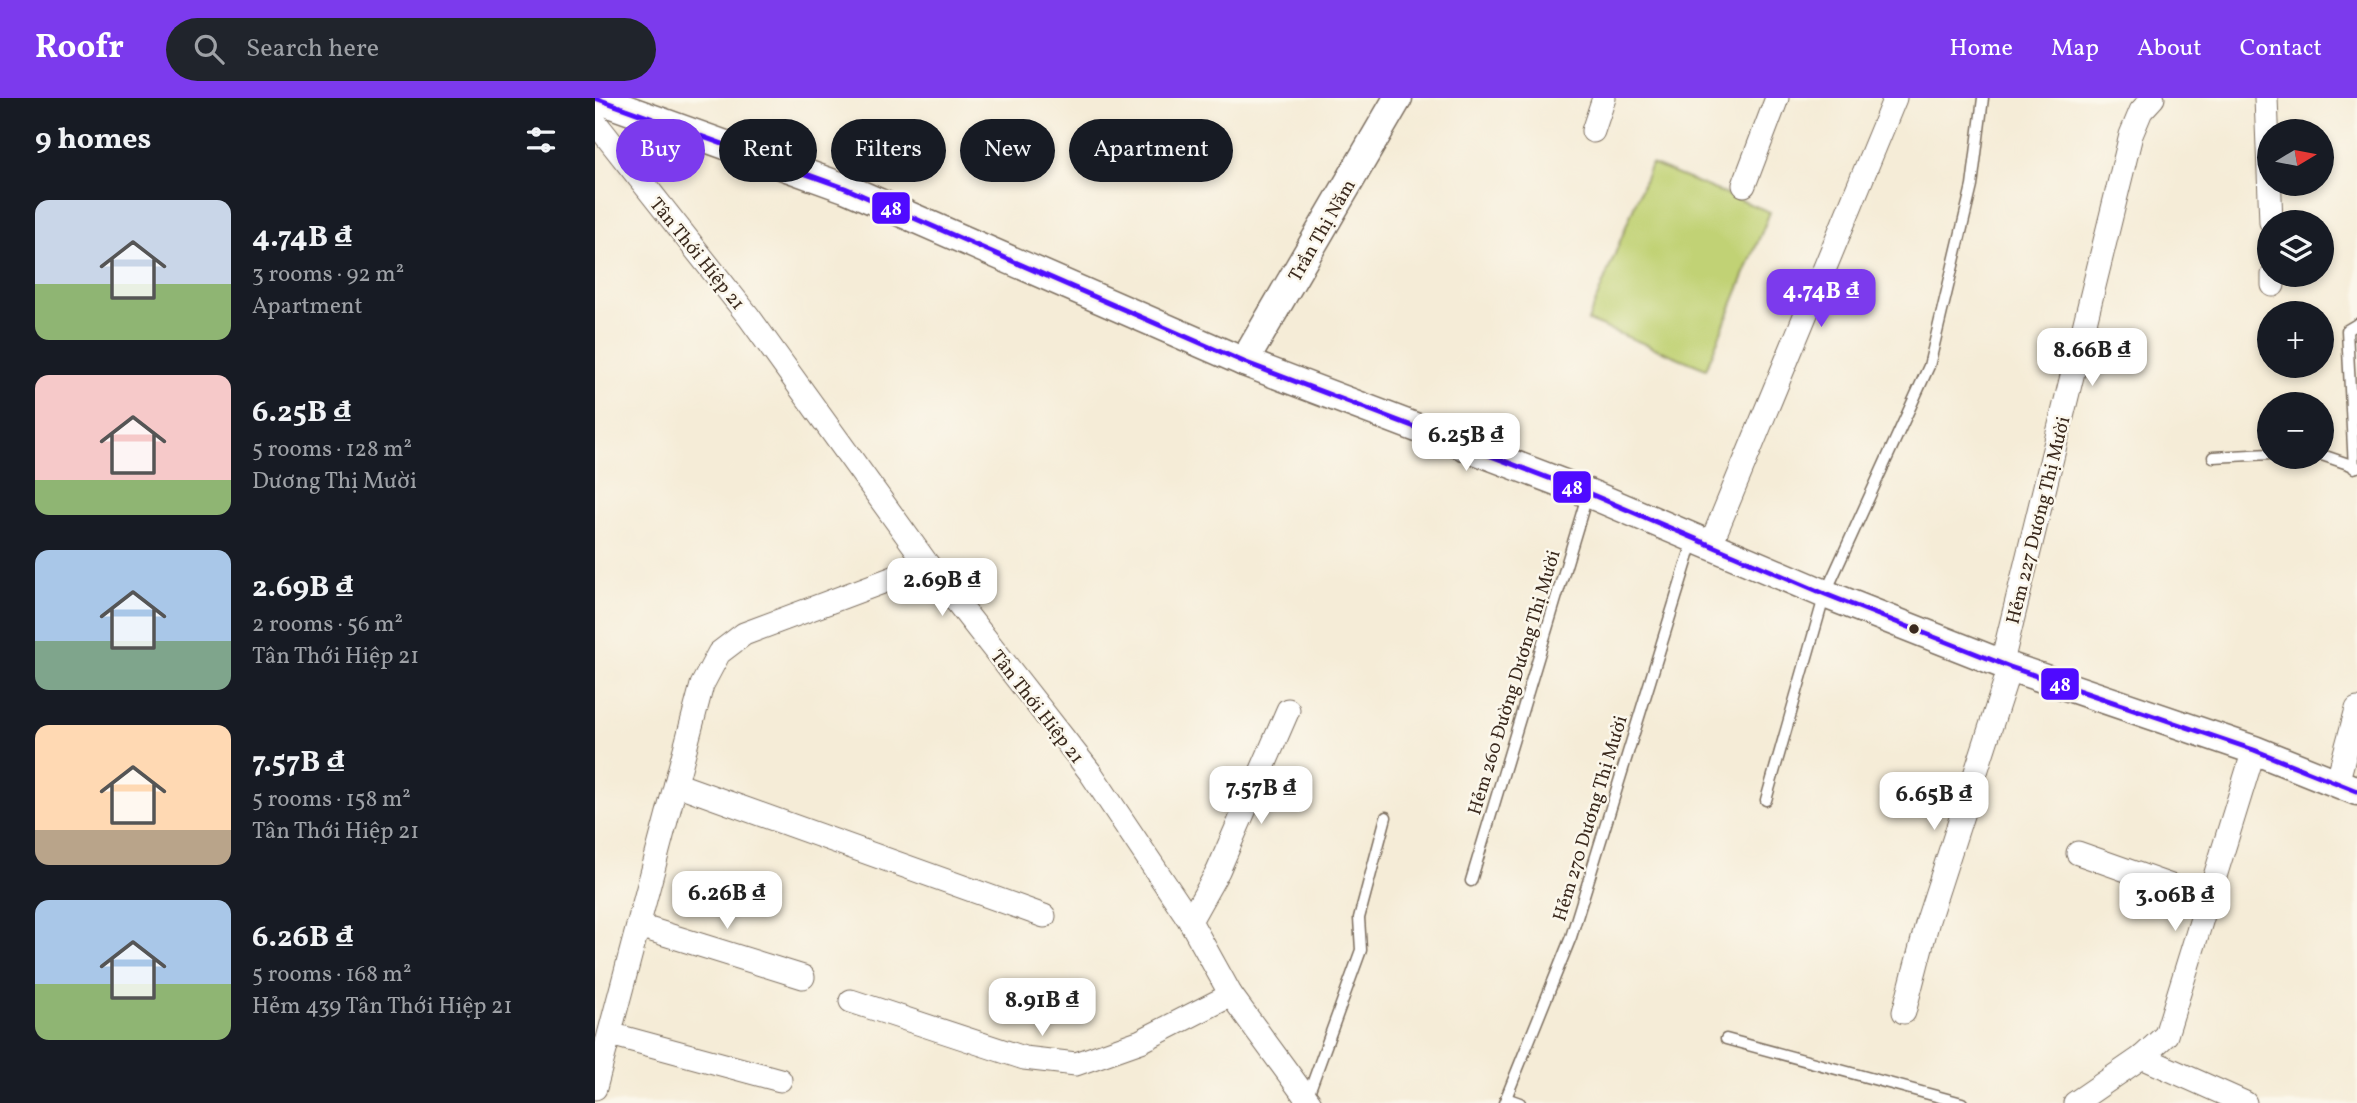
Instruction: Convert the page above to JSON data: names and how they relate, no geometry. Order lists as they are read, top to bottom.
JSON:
{
  "streets": {
    "street": ["Trần Thị Năm", "Tân Thới Hiệp 21", "Hẻm 227 Dương Thị Mười"],
    "lane": ["Hẻm 260 Đường Dương Thị Mười", "Hẻm 270 Dương Thị Mười"]
  },
  "lines": ["transit line 48"],
  "north": "right",
  "page": {
    "header": "Roofr",
    "search": "Search here",
    "nav": [
      "Home",
      "Map",
      "About",
      "Contact"
    ],
    "heading": "9 homes",
    "map_buttons": ["+", "−"],
    "chip": [
      "Buy",
      "Rent",
      "Filters",
      "New",
      "Apartment"
    ],
    "list": [
      {
        "name": "4.74B ₫",
        "note": "3 rooms · 92 m² · Apartment"
      },
      {
        "name": "6.25B ₫",
        "note": "5 rooms · 128 m² · Dương Thị Mười"
      },
      {
        "name": "2.69B ₫",
        "note": "2 rooms · 56 m² · Tân Thới Hiệp 21"
      },
      {
        "name": "7.57B ₫",
        "note": "5 rooms · 158 m² · Tân Thới Hiệp 21"
      },
      {
        "name": "6.26B ₫",
        "note": "5 rooms · 168 m² · Hẻm 439 Tân Thới Hiệp 21"
      }
    ],
    "price": [
      "4.74B ₫",
      "8.66B ₫",
      "6.25B ₫",
      "2.69B ₫",
      "7.57B ₫",
      "6.65B ₫",
      "6.26B ₫",
      "3.06B ₫",
      "8.91B ₫"
    ]
  }
}
